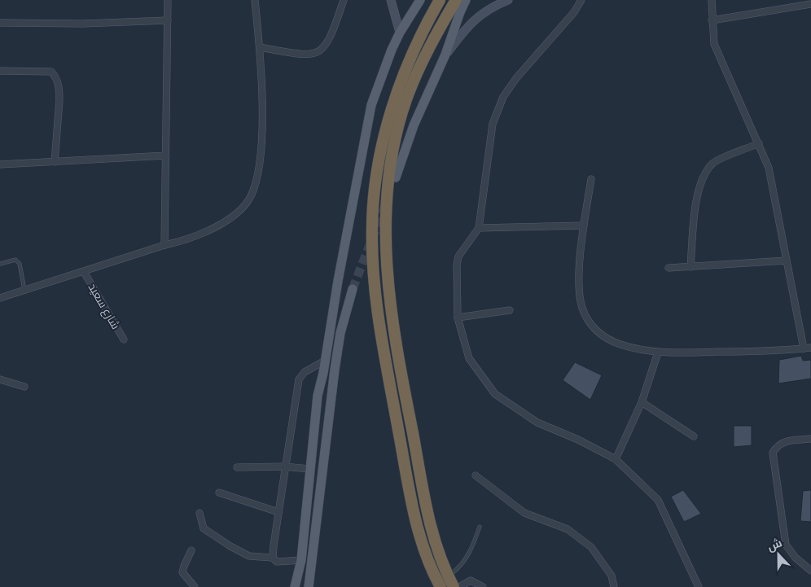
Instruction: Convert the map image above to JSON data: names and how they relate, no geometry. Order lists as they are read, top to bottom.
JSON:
{
  "streets": {
    "street": ["شارع سعيد"]
  },
  "north": "top"
}
